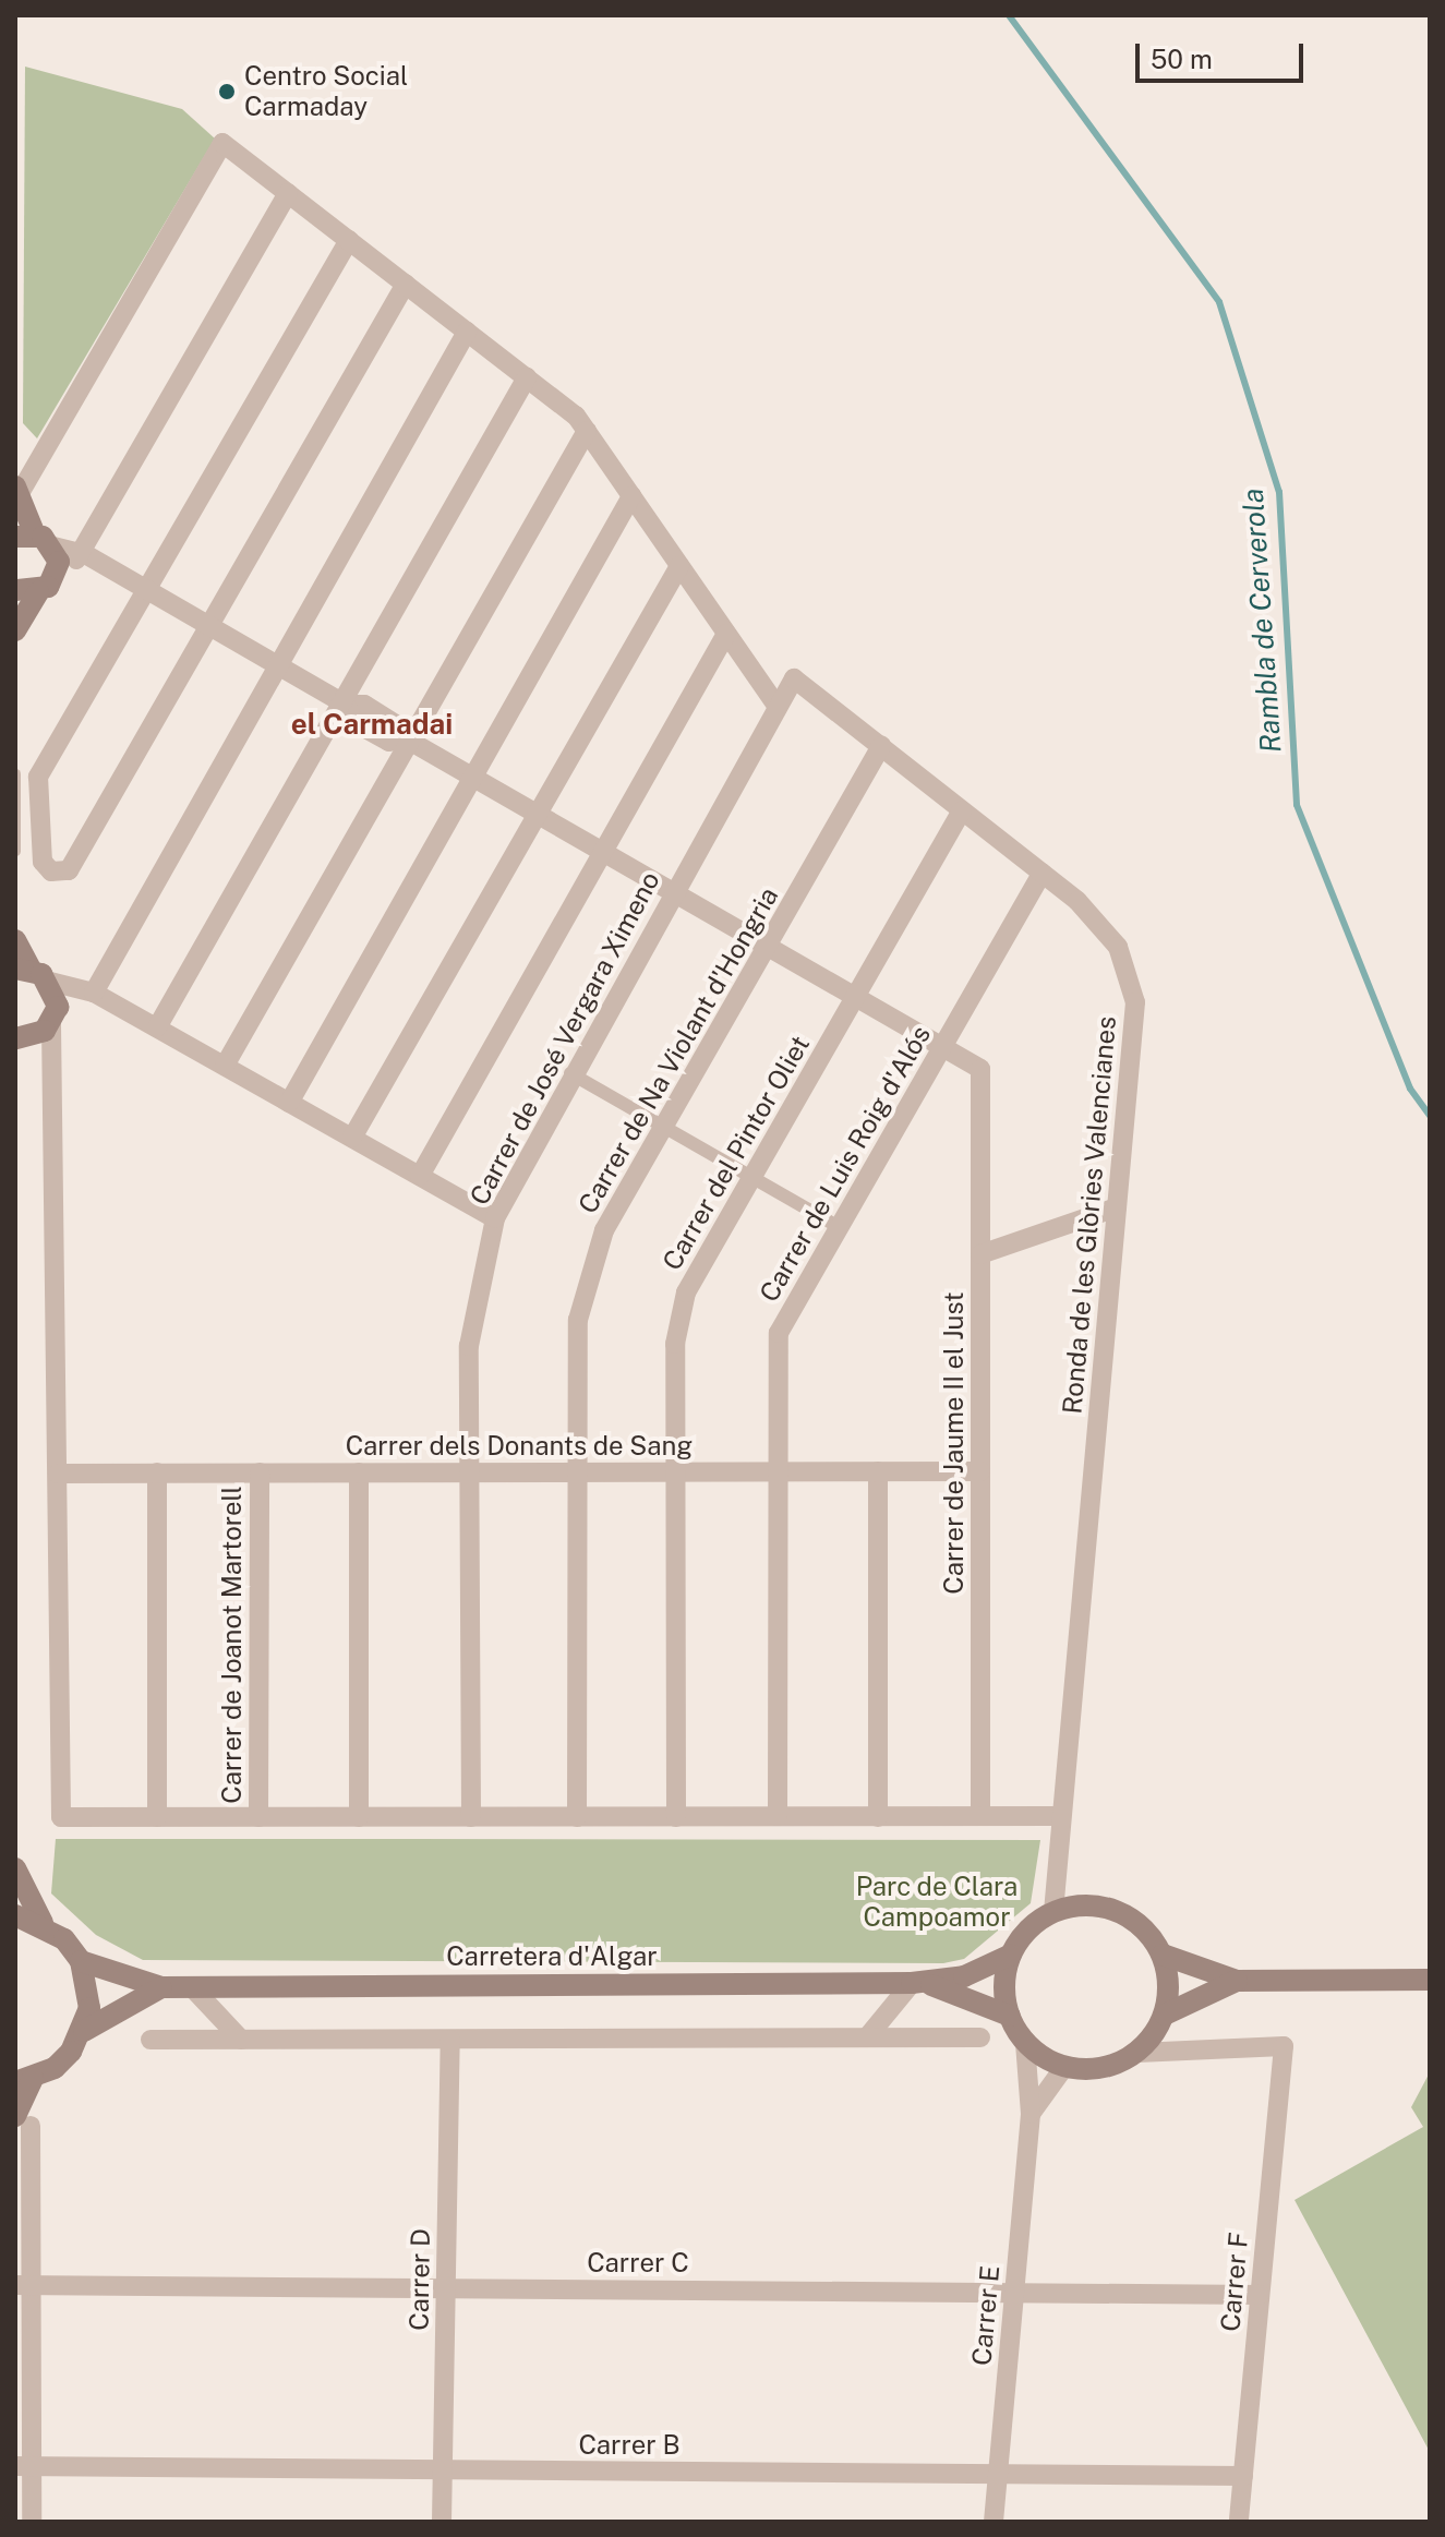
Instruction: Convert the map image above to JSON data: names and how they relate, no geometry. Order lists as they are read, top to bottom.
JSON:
{
  "streets": {
    "main road": ["Carretera d'Algar"],
    "street": [
      "Carrer de José Vergara Ximeno",
      "Carrer de Na Violant d'Hongria",
      "Carrer del Pintor Oliet",
      "Carrer de Luis Roig d'Alós",
      "Ronda de les Glòries Valencianes",
      "Carrer de Jaume II el Just",
      "Carrer dels Donants de Sang",
      "Carrer de Joanot Martorell",
      "Carrer C",
      "Carrer D",
      "Carrer F",
      "Carrer E",
      "Carrer B"
    ]
  },
  "crossings": [
    ["Carrer de José Vergara Ximeno", "Ronda de les Glòries Valencianes"],
    ["Carrer de José Vergara Ximeno", "Carrer dels Donants de Sang"],
    ["Carrer de Na Violant d'Hongria", "Ronda de les Glòries Valencianes"],
    ["Carrer de Na Violant d'Hongria", "Carrer dels Donants de Sang"],
    ["Carrer del Pintor Oliet", "Ronda de les Glòries Valencianes"],
    ["Carrer del Pintor Oliet", "Carrer dels Donants de Sang"],
    ["Carrer de Luis Roig d'Alós", "Ronda de les Glòries Valencianes"],
    ["Carrer de Luis Roig d'Alós", "Carrer de Jaume II el Just"],
    ["Carrer de Luis Roig d'Alós", "Carrer dels Donants de Sang"],
    ["Ronda de les Glòries Valencianes", "Carretera d'Algar"],
    ["Ronda de les Glòries Valencianes", "Carrer F"],
    ["Ronda de les Glòries Valencianes", "Carrer E"],
    ["Carrer de Jaume II el Just", "Carrer dels Donants de Sang"],
    ["Carrer dels Donants de Sang", "Carrer de Joanot Martorell"],
    ["Carretera d'Algar", "Carrer F"],
    ["Carretera d'Algar", "Carrer E"],
    ["Carrer C", "Carrer D"],
    ["Carrer C", "Carrer F"],
    ["Carrer C", "Carrer E"],
    ["Carrer D", "Carrer B"],
    ["Carrer F", "Carrer E"],
    ["Carrer F", "Carrer B"],
    ["Carrer E", "Carrer B"]
  ],
  "districts": ["el Carmadai"],
  "water": ["Rambla de Cerverola"],
  "parks": ["Parc de Clara Campoamor"],
  "places": ["Centro Social Carmaday"],
  "scale_bar": "50 m"
}
